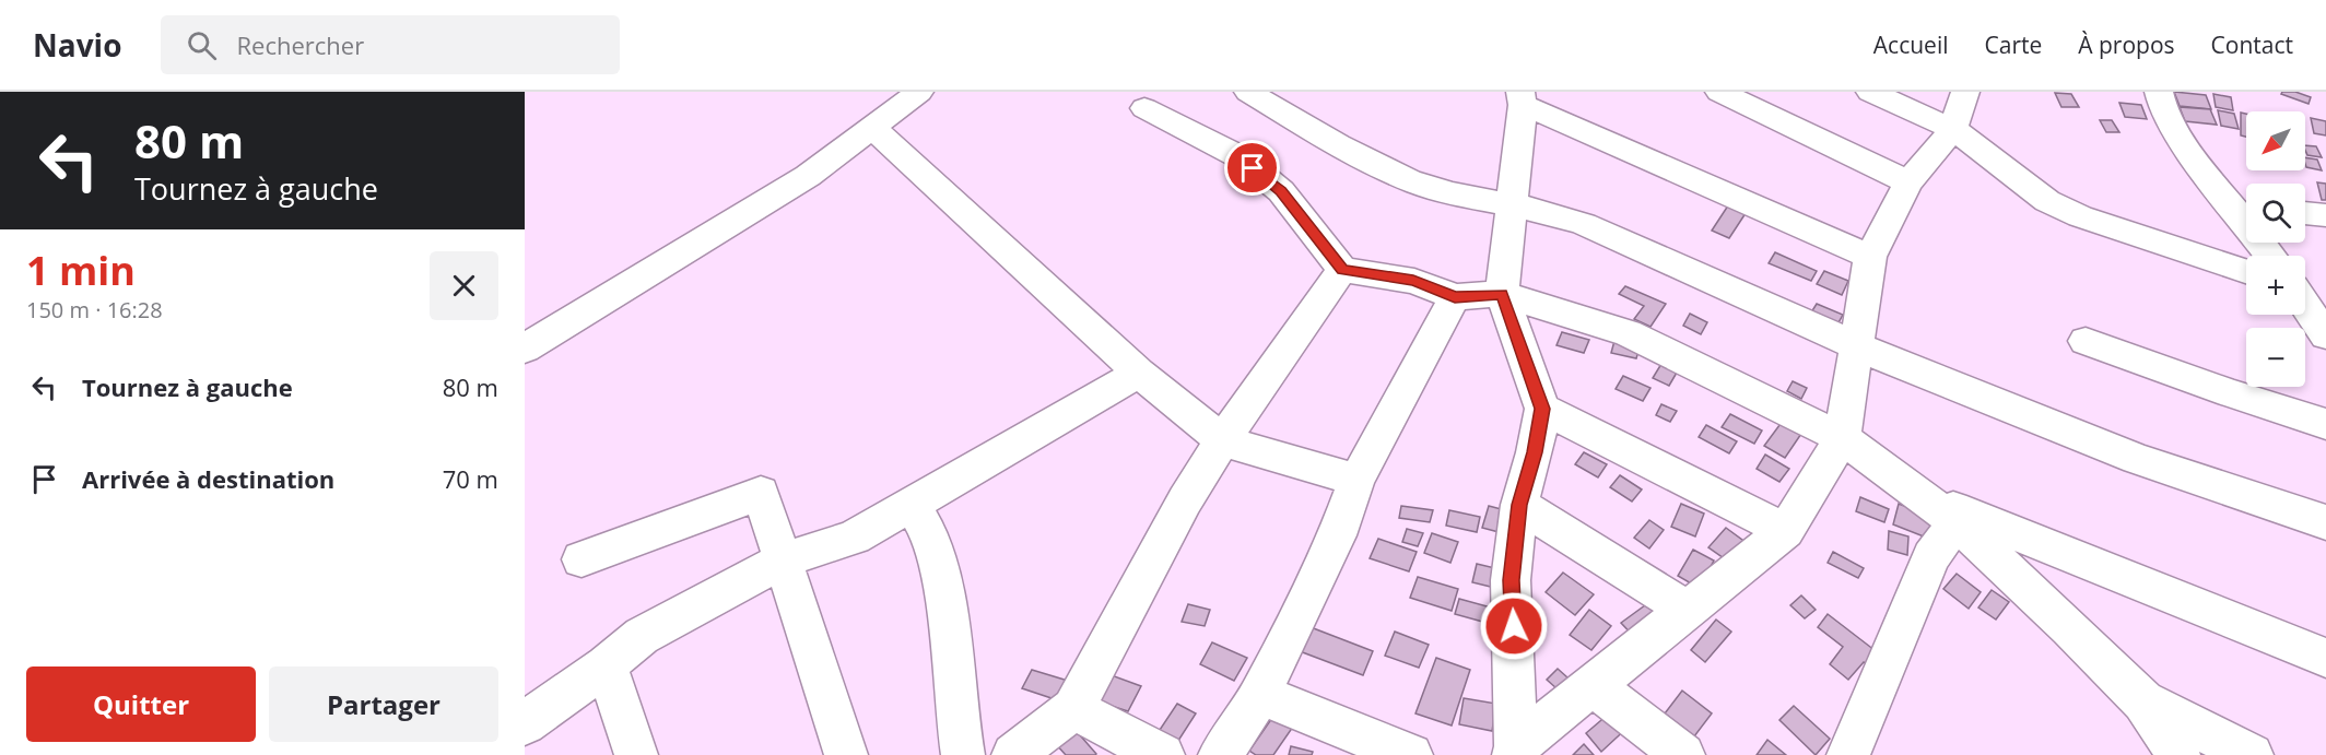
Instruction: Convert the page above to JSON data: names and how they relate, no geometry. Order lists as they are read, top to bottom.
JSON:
{
  "north": "bottom left",
  "page": {
    "header": "Navio",
    "search": "Rechercher",
    "nav": [
      "Accueil",
      "Carte",
      "À propos",
      "Contact"
    ],
    "turn": ["80 m", "Tournez à gauche"],
    "map_buttons": ["+", "−"],
    "heading": ["1 min", "150 m · 16:28"],
    "list": [
      {
        "name": "Tournez à gauche",
        "value": "80 m"
      },
      {
        "name": "Arrivée à destination",
        "value": "70 m"
      }
    ],
    "buttons": ["Quitter", "Partager"]
  }
}
